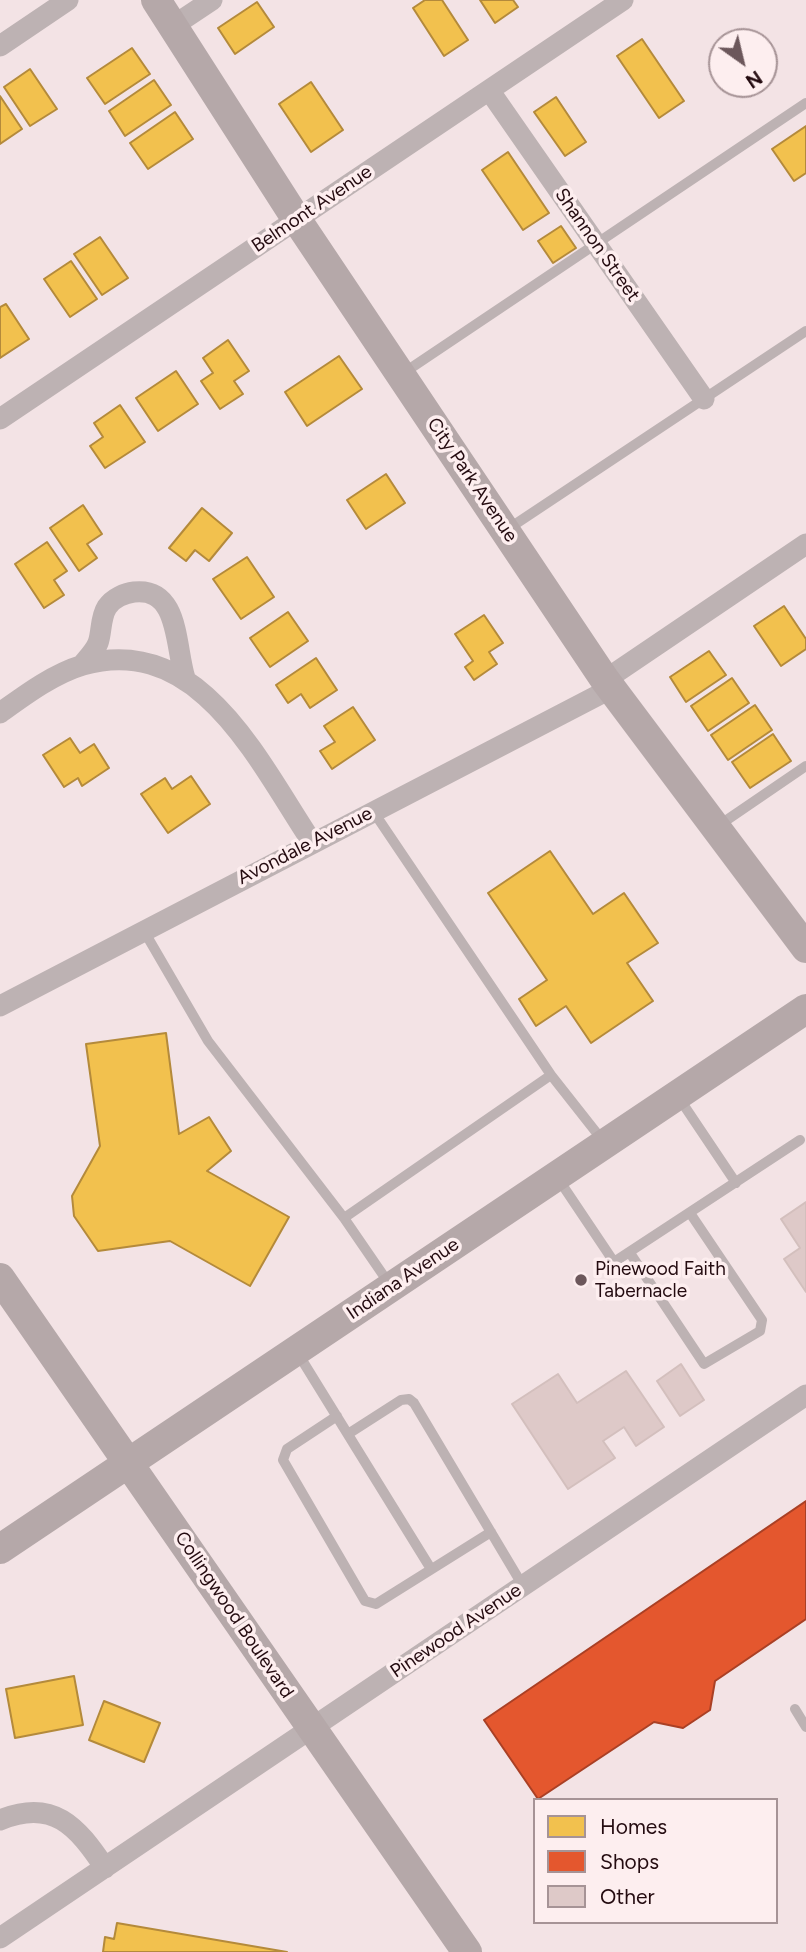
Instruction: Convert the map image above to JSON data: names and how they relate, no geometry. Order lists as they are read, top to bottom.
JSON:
{
  "streets": {
    "street": [
      "Belmont Avenue",
      "Shannon Street",
      "City Park Avenue",
      "Avondale Avenue",
      "Indiana Avenue",
      "Collingwood Boulevard",
      "Pinewood Avenue"
    ]
  },
  "crossings": [
    ["Belmont Avenue", "Shannon Street"],
    ["Belmont Avenue", "City Park Avenue"],
    ["City Park Avenue", "Avondale Avenue"],
    ["Indiana Avenue", "Collingwood Boulevard"],
    ["Collingwood Boulevard", "Pinewood Avenue"]
  ],
  "places": ["Pinewood Faith Tabernacle"],
  "legend": ["Homes", "Shops", "Other"],
  "north": "bottom right"
}
